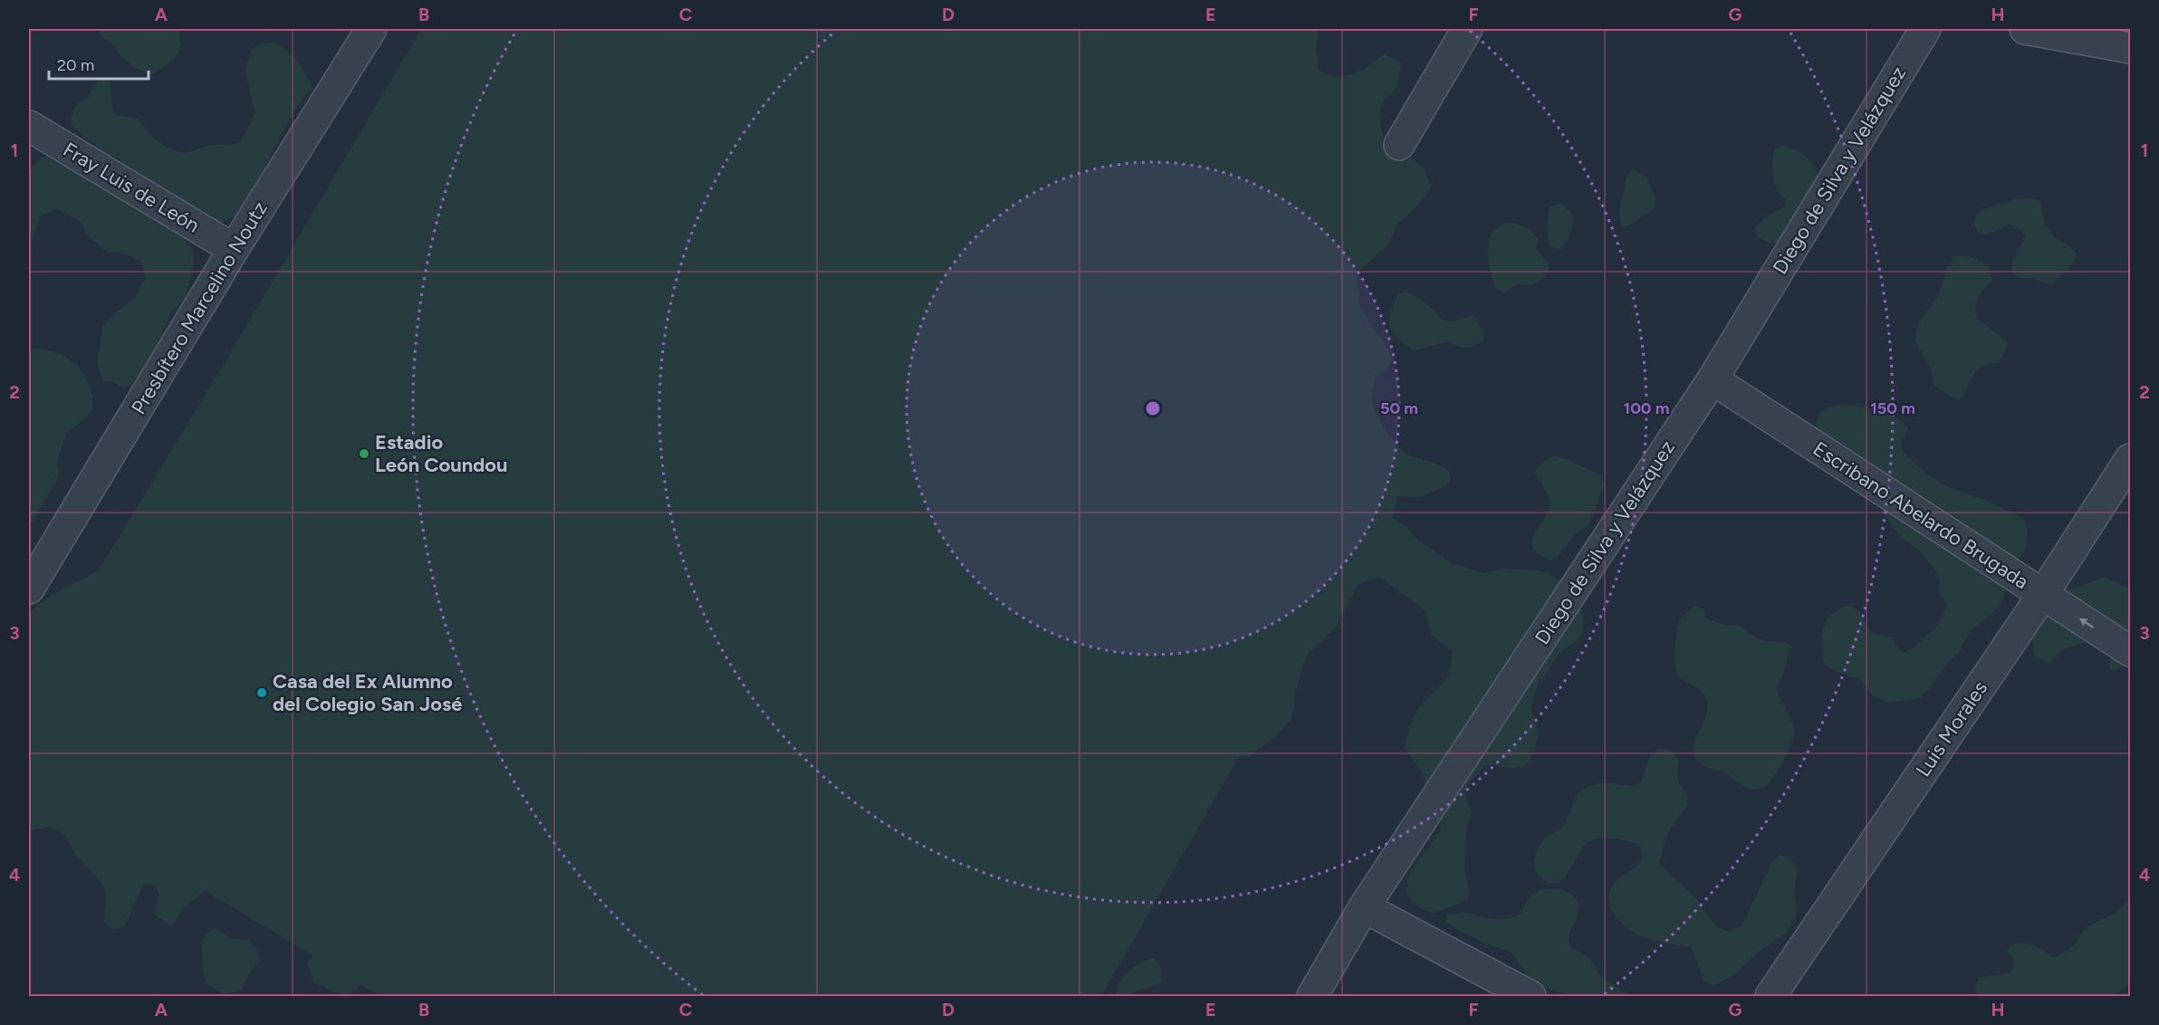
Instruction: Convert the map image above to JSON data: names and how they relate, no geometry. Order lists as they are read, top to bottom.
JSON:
{
  "streets": {
    "street": [
      "Diego de Silva y Velázquez",
      "Fray Luis de León",
      "Presbítero Marcelino Noutz",
      "Escribano Abelardo Brugada",
      "Luis Morales"
    ]
  },
  "crossings": [
    ["Diego de Silva y Velázquez", "Escribano Abelardo Brugada"],
    ["Fray Luis de León", "Presbítero Marcelino Noutz"],
    ["Escribano Abelardo Brugada", "Luis Morales"]
  ],
  "places": ["Estadio León Coundou", "Casa del Ex Alumno del Colegio San José"],
  "scale_bar": "20 m",
  "grid": {
    "columns": [
      "A",
      "B",
      "C",
      "D",
      "E",
      "F",
      "G",
      "H"
    ],
    "rows": [
      "1",
      "2",
      "3",
      "4"
    ]
  },
  "rings": ["50 m", "100 m", "150 m"]
}
